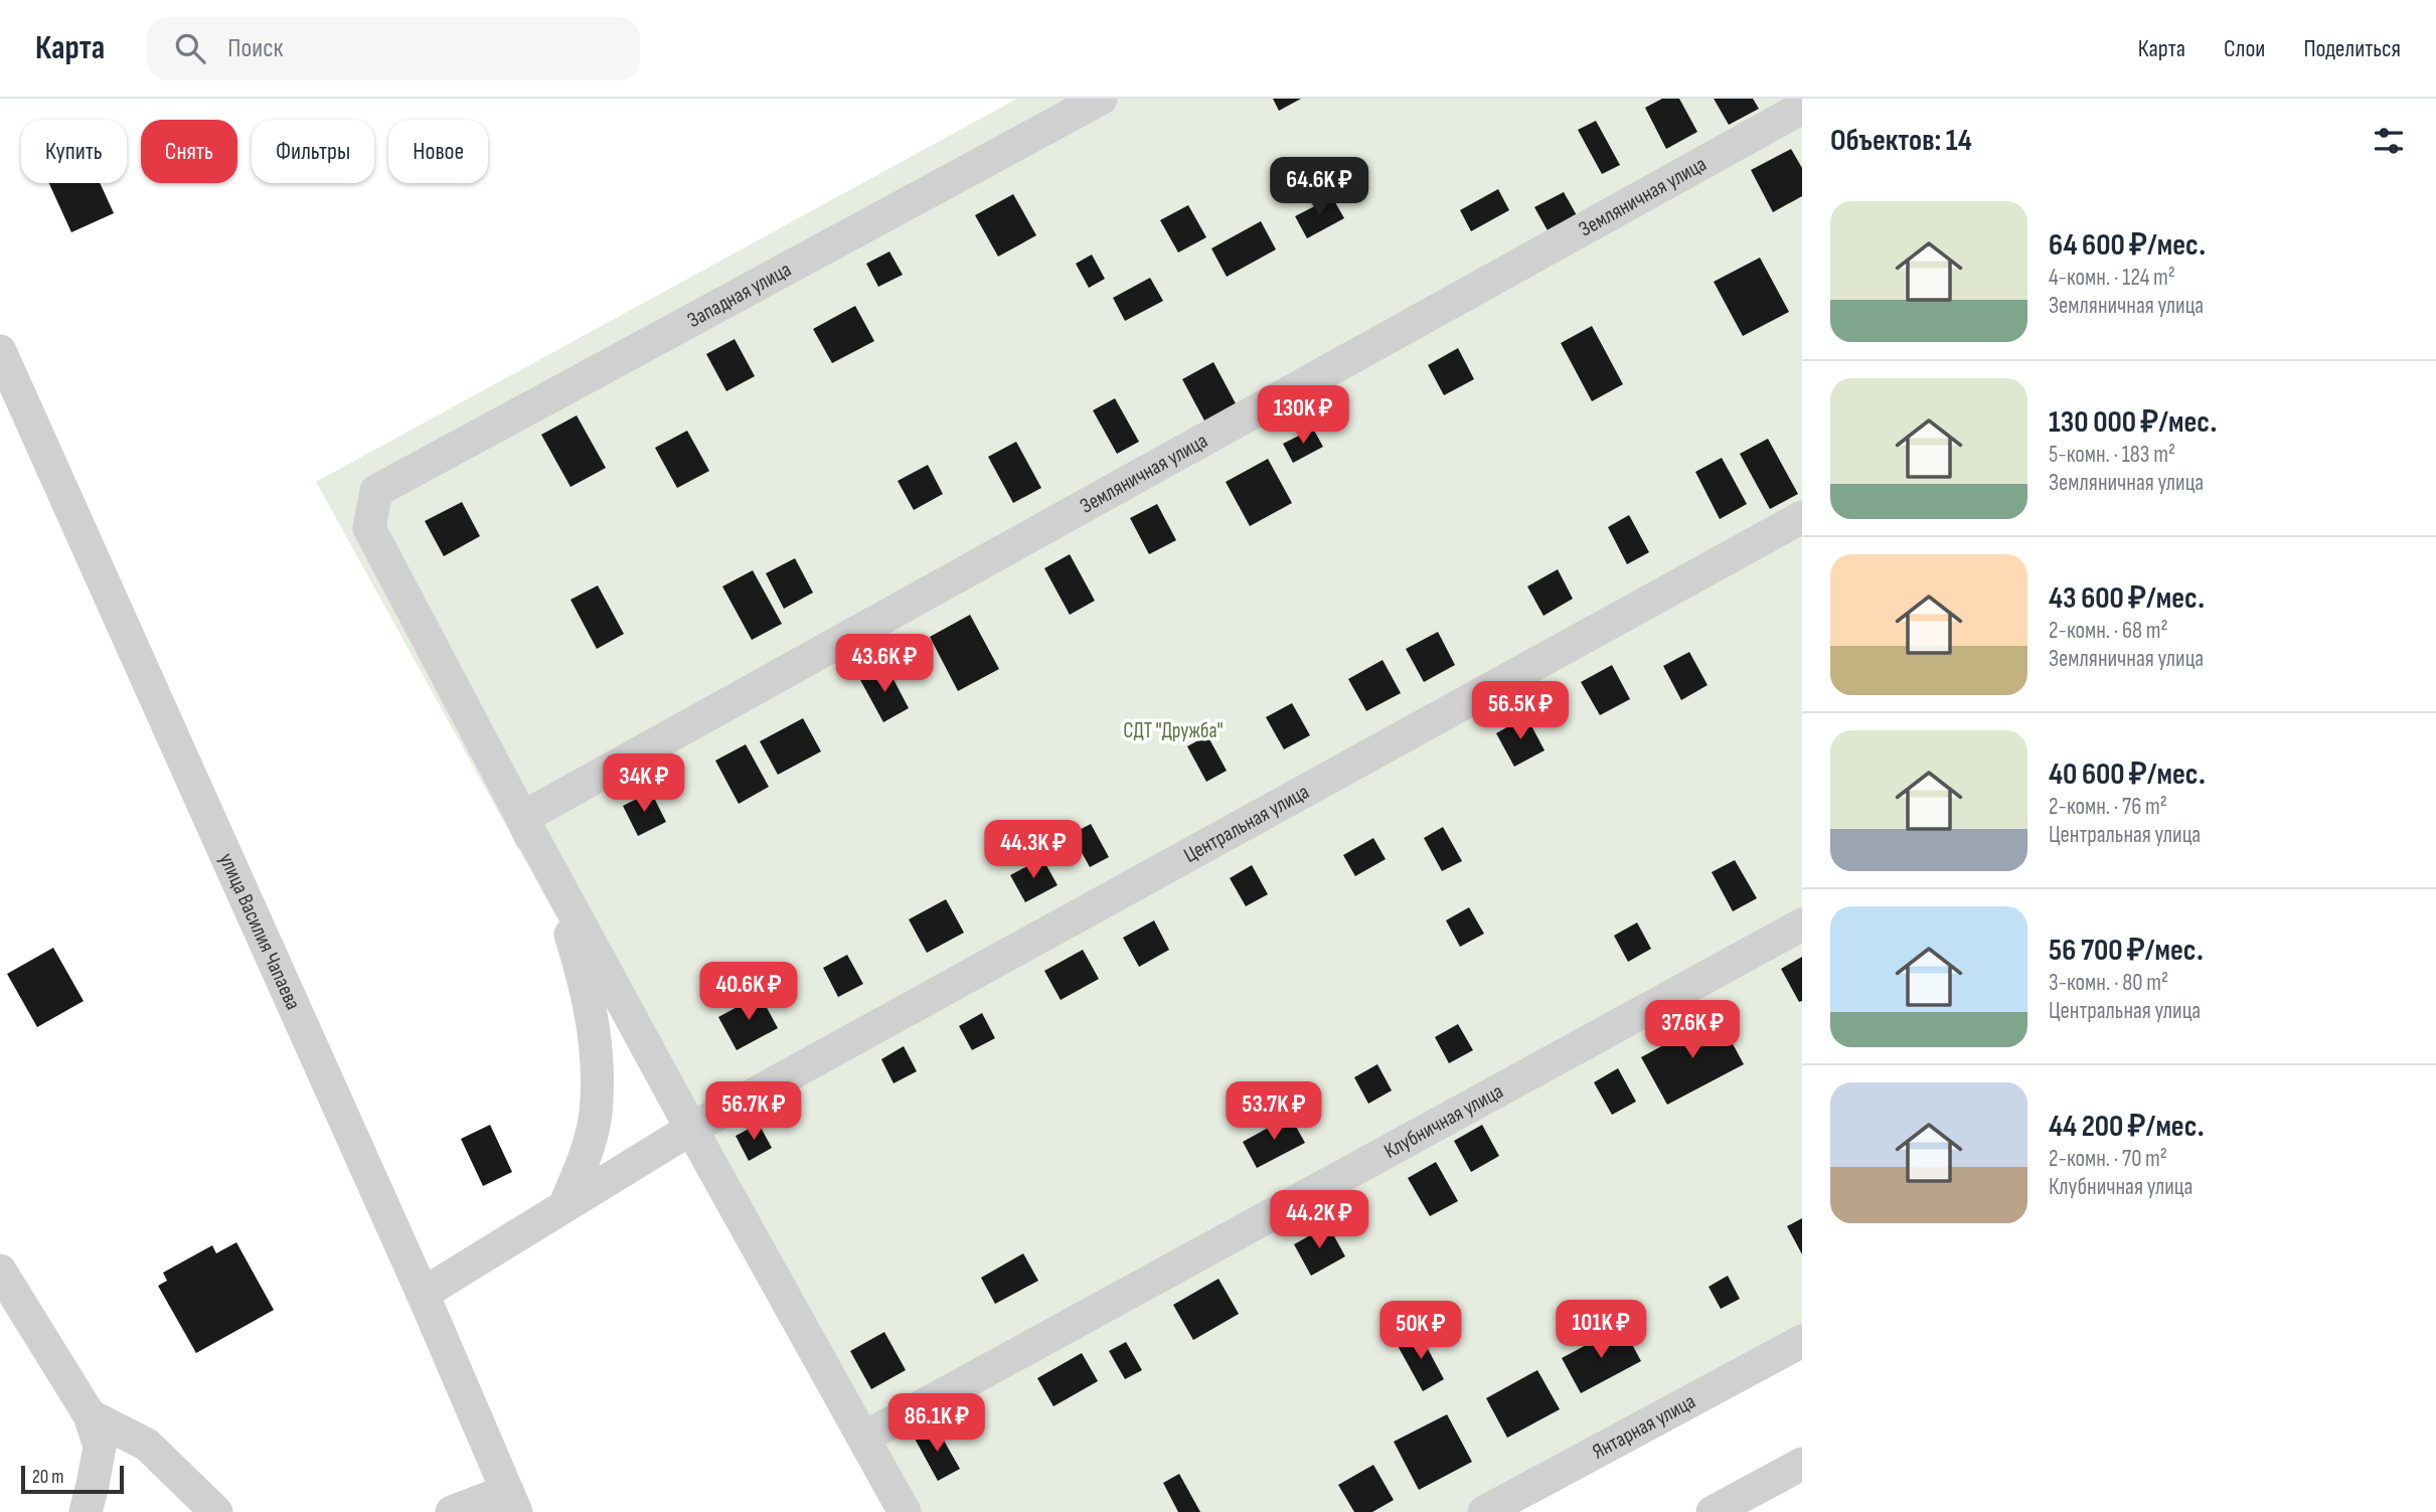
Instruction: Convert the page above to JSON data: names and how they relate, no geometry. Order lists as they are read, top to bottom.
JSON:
{
  "streets": {
    "street": [
      "Земляничная улица",
      "Западная улица",
      "Центральная улица",
      "улица Василия Чапаева",
      "Клубничная улица",
      "Янтарная улица"
    ]
  },
  "crossings": [
    ["Земляничная улица", "Западная улица"],
    ["Центральная улица", "улица Василия Чапаева"]
  ],
  "parks": ["СДТ \"Дружба\""],
  "scale_bar": "20 m",
  "page": {
    "header": "Карта",
    "search": "Поиск",
    "nav": ["Карта", "Слои", "Поделиться"],
    "heading": "Объектов: 14",
    "chip": [
      "Купить",
      "Снять",
      "Фильтры",
      "Новое"
    ],
    "price": [
      "64.6K ₽",
      "130K ₽",
      "43.6K ₽",
      "56.5K ₽",
      "34K ₽",
      "44.3K ₽",
      "40.6K ₽",
      "37.6K ₽",
      "56.7K ₽",
      "53.7K ₽",
      "44.2K ₽",
      "101K ₽",
      "50K ₽",
      "86.1K ₽"
    ],
    "list": [
      {
        "name": "64 600 ₽/мес.",
        "note": "4-комн. · 124 m² · Земляничная улица"
      },
      {
        "name": "130 000 ₽/мес.",
        "note": "5-комн. · 183 m² · Земляничная улица"
      },
      {
        "name": "43 600 ₽/мес.",
        "note": "2-комн. · 68 m² · Земляничная улица"
      },
      {
        "name": "40 600 ₽/мес.",
        "note": "2-комн. · 76 m² · Центральная улица"
      },
      {
        "name": "56 700 ₽/мес.",
        "note": "3-комн. · 80 m² · Центральная улица"
      },
      {
        "name": "44 200 ₽/мес.",
        "note": "2-комн. · 70 m² · Клубничная улица"
      }
    ],
    "scale": "20 m"
  }
}
